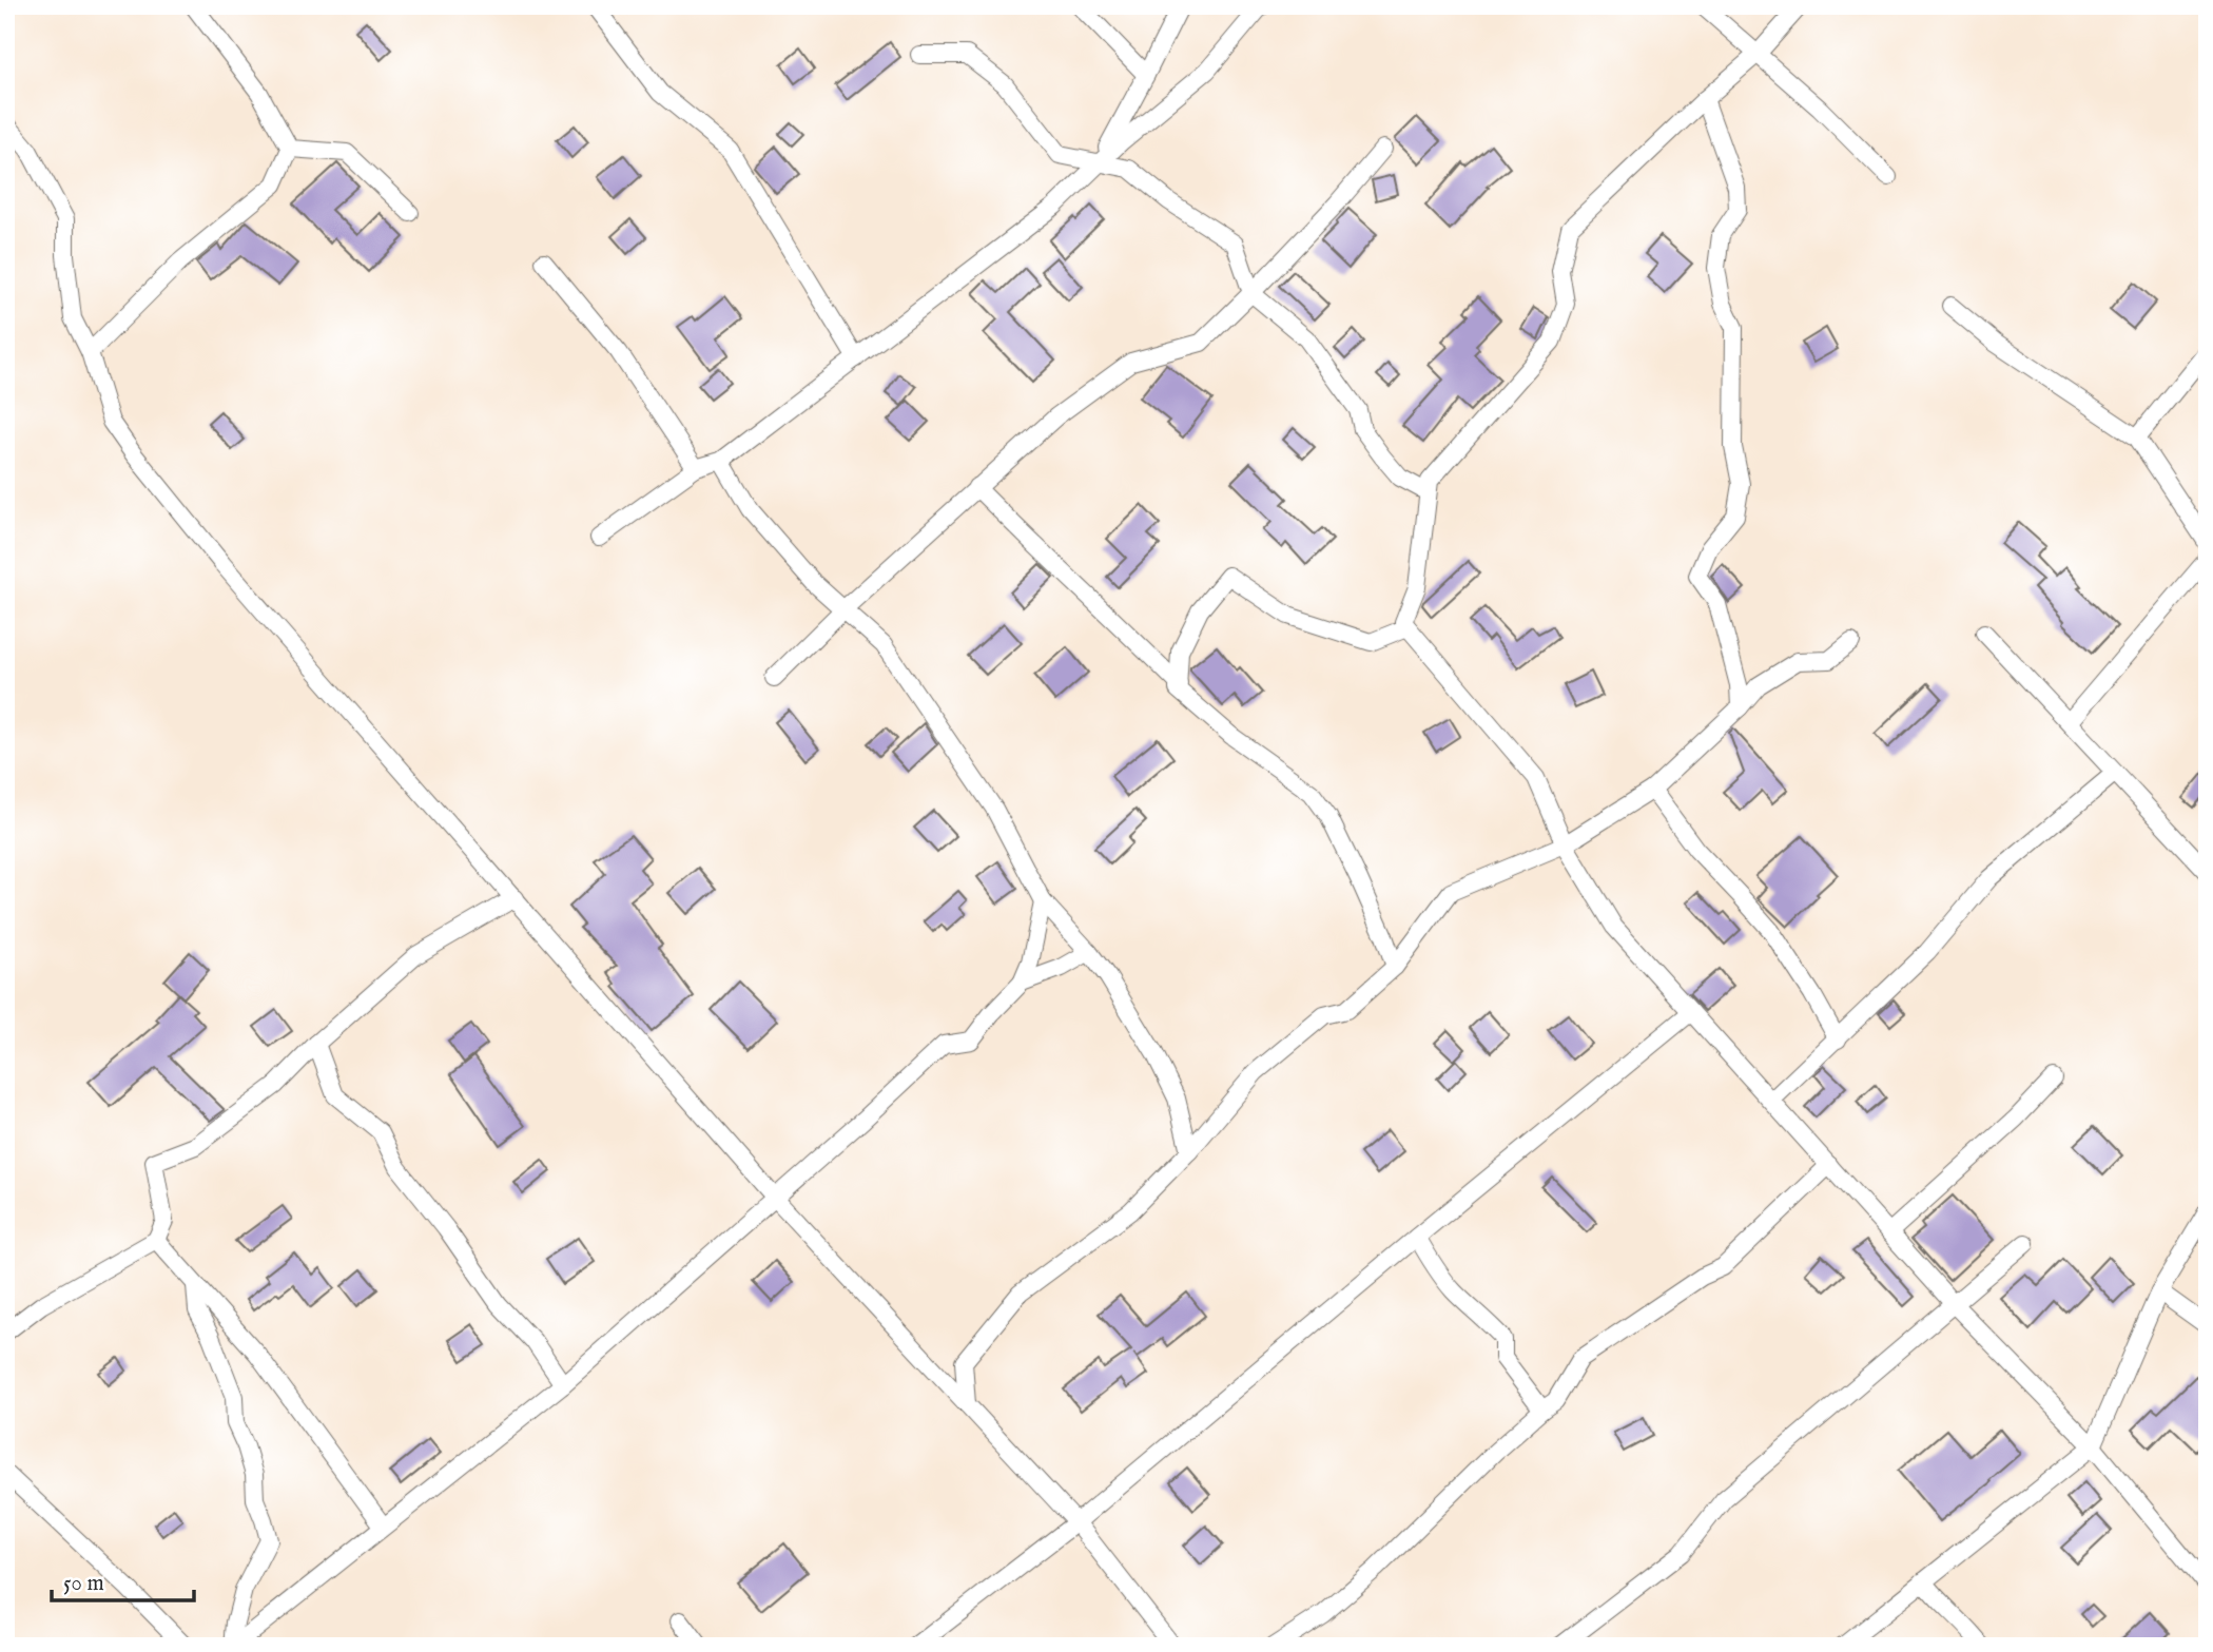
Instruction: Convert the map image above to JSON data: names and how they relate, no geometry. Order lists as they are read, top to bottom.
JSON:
{
  "scale_bar": "50 m"
}
